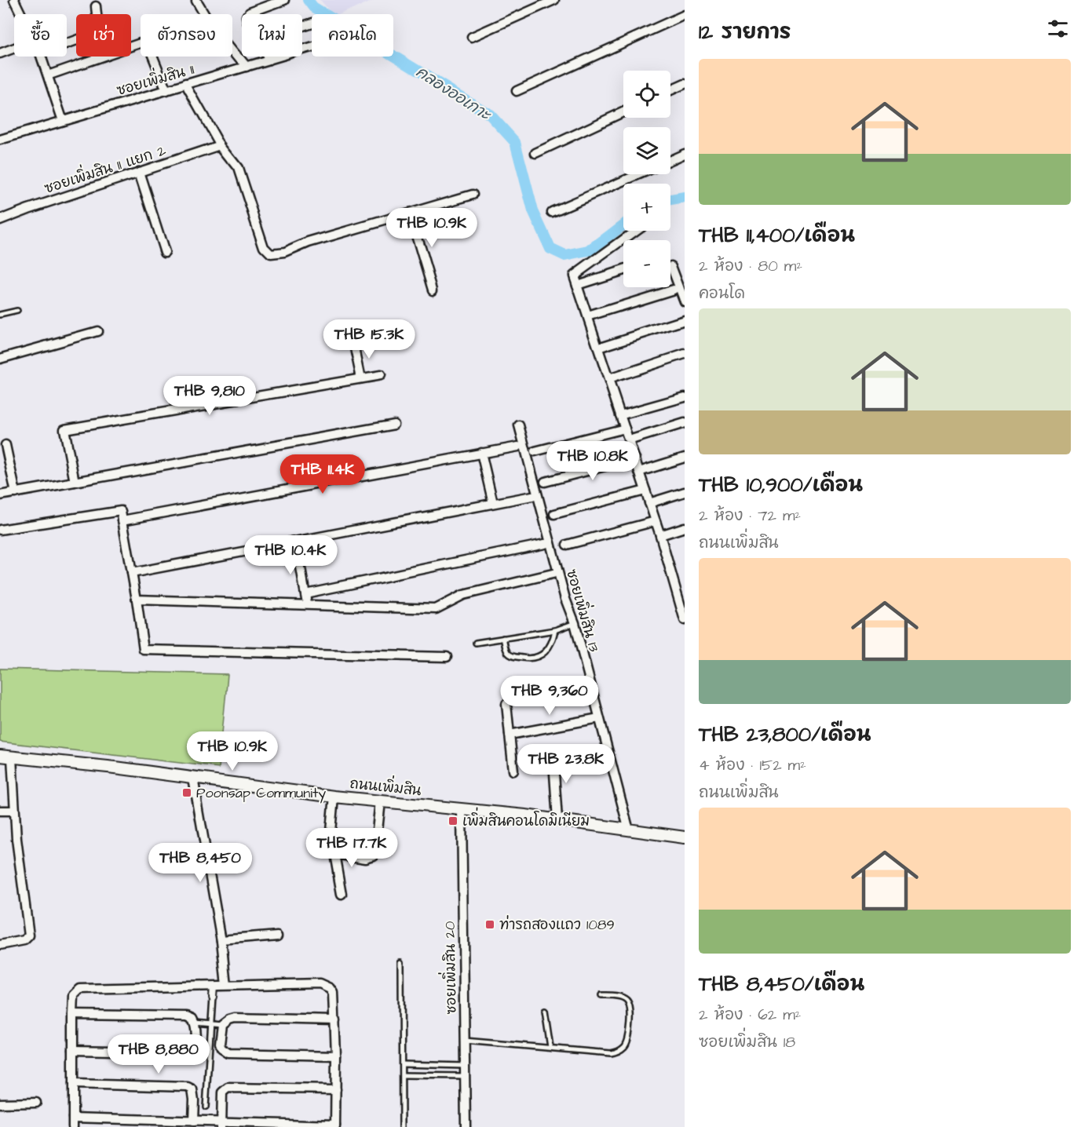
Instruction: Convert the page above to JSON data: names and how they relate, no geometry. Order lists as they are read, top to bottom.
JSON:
{
  "streets": {
    "street": [
      "ซอยเพิ่มสิน 11",
      "ซอยเพิ่มสิน 11 แยก 2",
      "ซอยเพิ่มสิน 13",
      "ถนนเพิ่มสิน",
      "ซอยเพิ่มสิน 20"
    ]
  },
  "crossings": [
    ["ซอยเพิ่มสิน 13", "ถนนเพิ่มสิน"],
    ["ถนนเพิ่มสิน", "ซอยเพิ่มสิน 20"]
  ],
  "water": ["คลองออเกาะ"],
  "places": {
    "transit": ["Poonsap Community", "เพิ่มสินคอนโดมิเนียม", "ท่ารถสองแถว 1089"]
  },
  "page": {
    "heading": "12 รายการ",
    "chip": [
      "ซื้อ",
      "เช่า",
      "ตัวกรอง",
      "ใหม่",
      "คอนโด"
    ],
    "list": [
      {
        "name": "THB 11,400/เดือน",
        "note": "2 ห้อง · 80 m² · คอนโด"
      },
      {
        "name": "THB 10,900/เดือน",
        "note": "2 ห้อง · 72 m² · ถนนเพิ่มสิน"
      },
      {
        "name": "THB 23,800/เดือน",
        "note": "4 ห้อง · 152 m² · ถนนเพิ่มสิน"
      },
      {
        "name": "THB 8,450/เดือน",
        "note": "2 ห้อง · 62 m² · ซอยเพิ่มสิน 18"
      }
    ],
    "map_buttons": ["+", "−"],
    "price": [
      "THB 10.9K",
      "THB 15.3K",
      "THB 9,810",
      "THB 10.8K",
      "THB 11.4K",
      "THB 10.4K",
      "THB 9,360",
      "THB 10.9K",
      "THB 23.8K",
      "THB 17.7K",
      "THB 8,450",
      "THB 8,880"
    ]
  }
}
